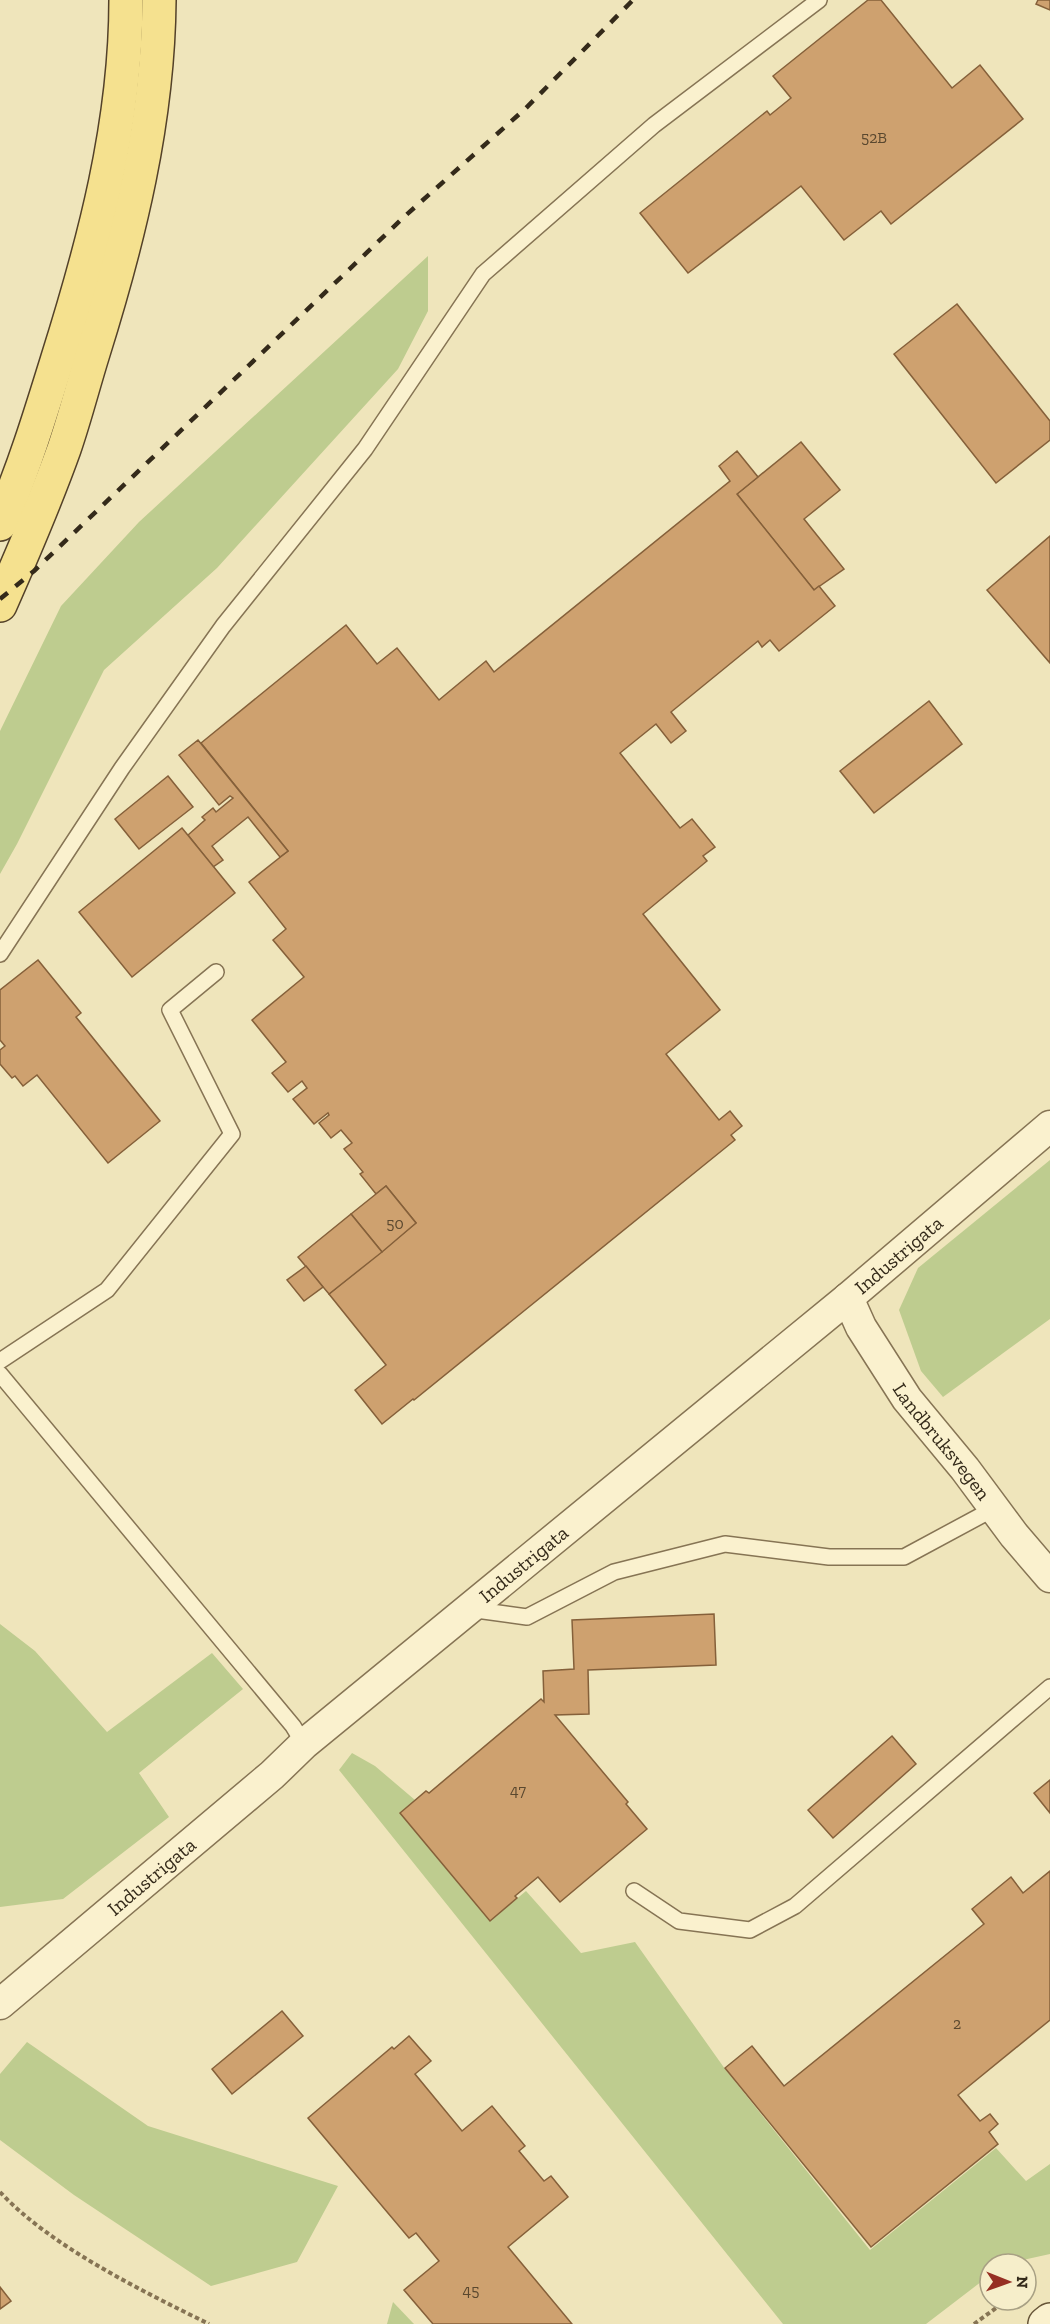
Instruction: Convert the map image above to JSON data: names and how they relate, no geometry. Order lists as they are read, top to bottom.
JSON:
{
  "streets": {
    "street": ["Industrigata", "Landbruksvegen"]
  },
  "crossings": [
    ["Industrigata", "Landbruksvegen"]
  ],
  "house_numbers": [
    "52B",
    "50",
    "47",
    "2",
    "45"
  ],
  "north": "right"
}
